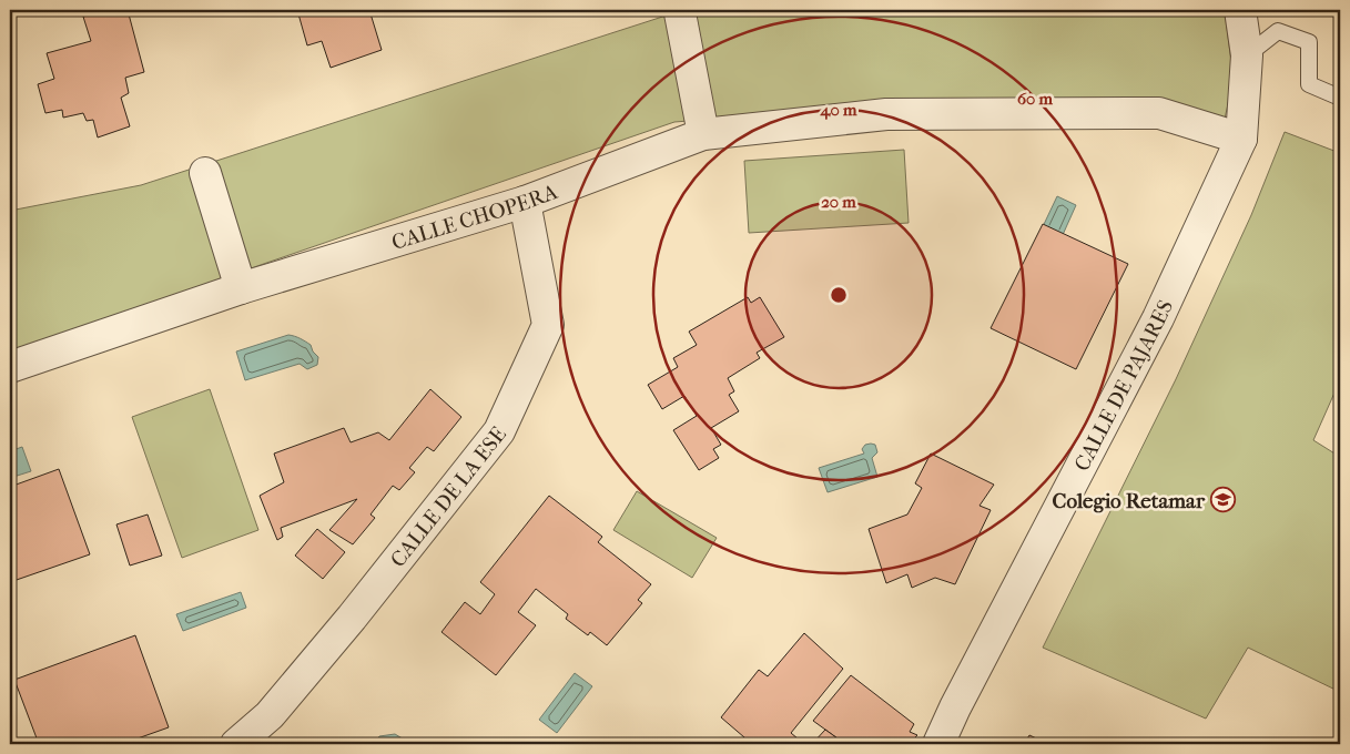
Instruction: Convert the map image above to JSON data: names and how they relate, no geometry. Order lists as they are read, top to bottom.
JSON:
{
  "streets": {
    "street": ["CALLE CHOPERA", "CALLE DE PAJARES", "CALLE DE LA ESE"]
  },
  "crossings": [
    ["CALLE CHOPERA", "CALLE DE PAJARES"],
    ["CALLE CHOPERA", "CALLE DE LA ESE"]
  ],
  "places": {
    "school or university": ["Colegio Retamar"]
  },
  "rings": ["60 m", "40 m", "20 m"]
}
